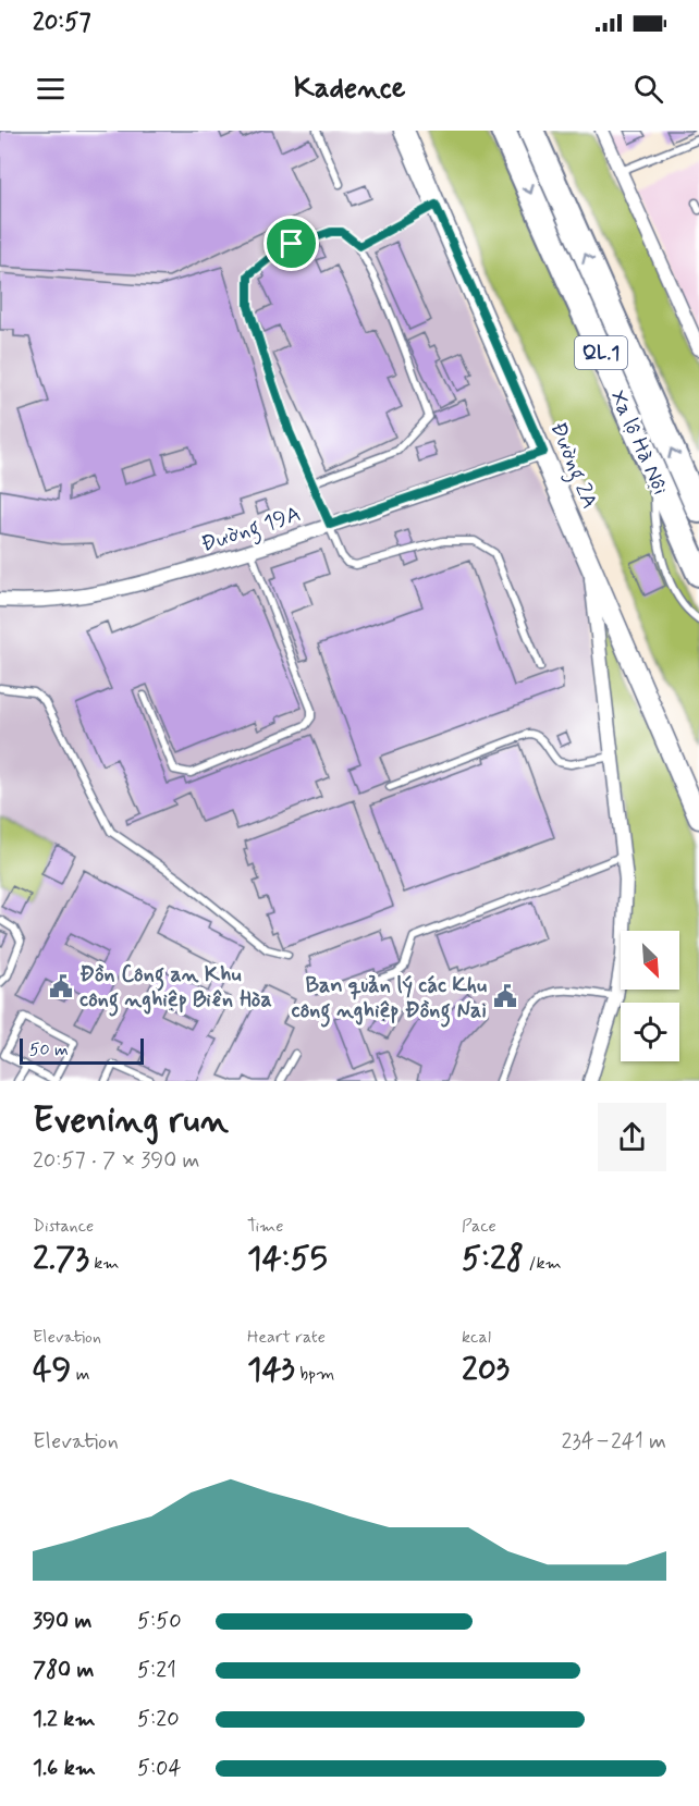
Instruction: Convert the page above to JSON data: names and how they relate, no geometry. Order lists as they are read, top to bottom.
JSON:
{
  "streets": {
    "highway": ["QL.1", "Xa lộ Hà Nội"],
    "street": ["Đường 2A", "Đường 19A"]
  },
  "crossings": [
    ["Đường 2A", "Đường 19A"]
  ],
  "places": {
    "public building": ["Đồn Công an Khu công nghiệp Biên Hòa", "Ban quản lý các Khu công nghiệp Đồng Nai"]
  },
  "scale_bar": "50 m",
  "north": "bottom right",
  "page": {
    "status": "20:57",
    "header": "Kadence",
    "scale": "50 m",
    "heading": ["Evening run", "20:57 · 7 × 390 m"],
    "stats": [
      ["Distance", "2.73 km"],
      ["Time", "14:55"],
      ["Pace", "5:28 /km"],
      ["Elevation", "49 m"],
      ["Heart rate", "143 bpm"],
      ["kcal", "203"]
    ],
    "chart": ["Elevation", "234–241 m"],
    "list": [
      {
        "name": "390 m",
        "note": "5:50"
      },
      {
        "name": "780 m",
        "note": "5:21"
      },
      {
        "name": "1.2 km",
        "note": "5:20"
      },
      {
        "name": "1.6 km",
        "note": "5:04"
      }
    ]
  }
}
